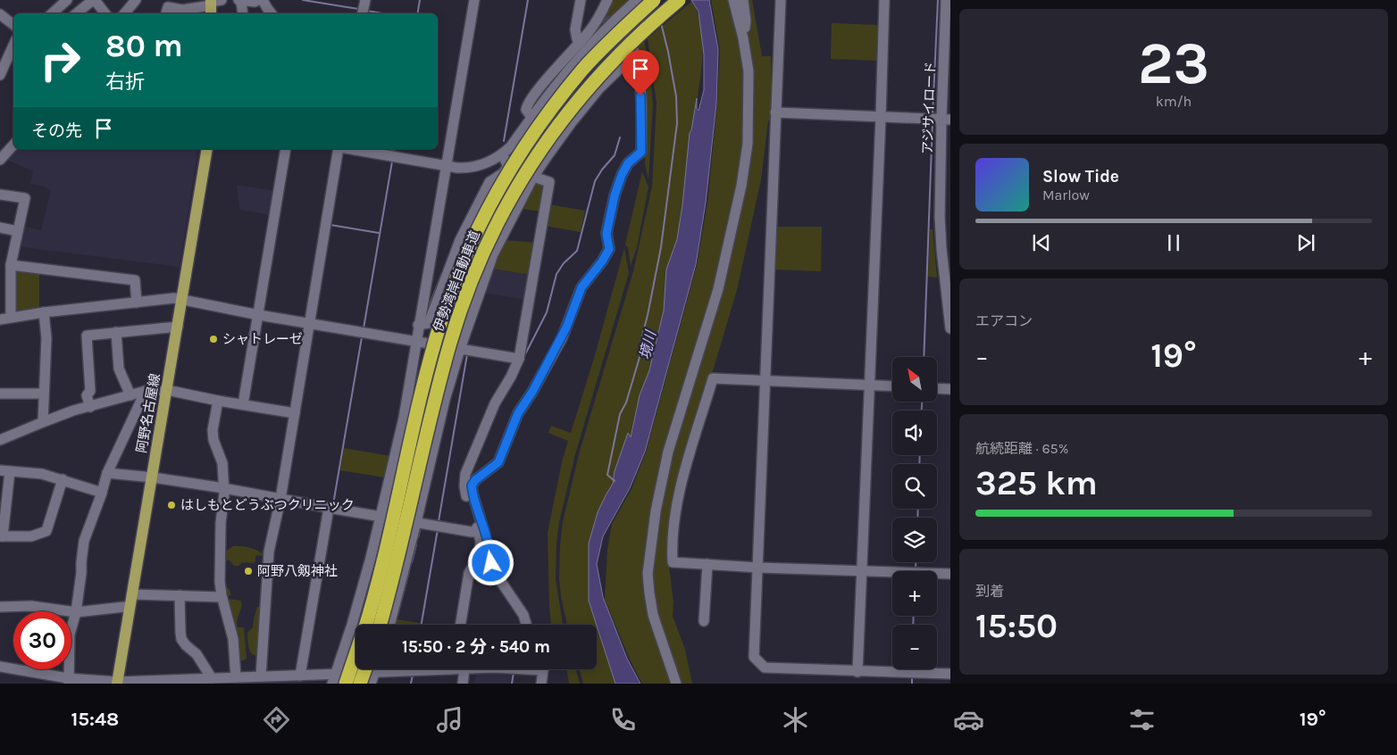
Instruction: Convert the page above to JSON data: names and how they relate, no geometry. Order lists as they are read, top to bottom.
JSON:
{
  "streets": {
    "highway": ["伊勢湾岸自動車道"],
    "main road": ["阿野名古屋線"],
    "street": ["アジサイロード"]
  },
  "water": ["境川"],
  "places": ["シャトレーゼ", "はしもとどうぶつクリニック", "阿野八剱神社"],
  "north": "top left",
  "page": {
    "tile": [
      ["23", "km/h"],
      "エアコン",
      ["航続距離 · 65%", "325 km"],
      ["到着", "15:50"]
    ],
    "turn": ["80 m", "右折"],
    "then": "その先",
    "song": ["Slow Tide", "Marlow"],
    "heat": ["−", "19°", "+"],
    "map_buttons": ["+", "−"],
    "limit": "30",
    "trip": "15:50 · 2 分 · 540 m",
    "tabs": ["15:48", "19°"]
  }
}
